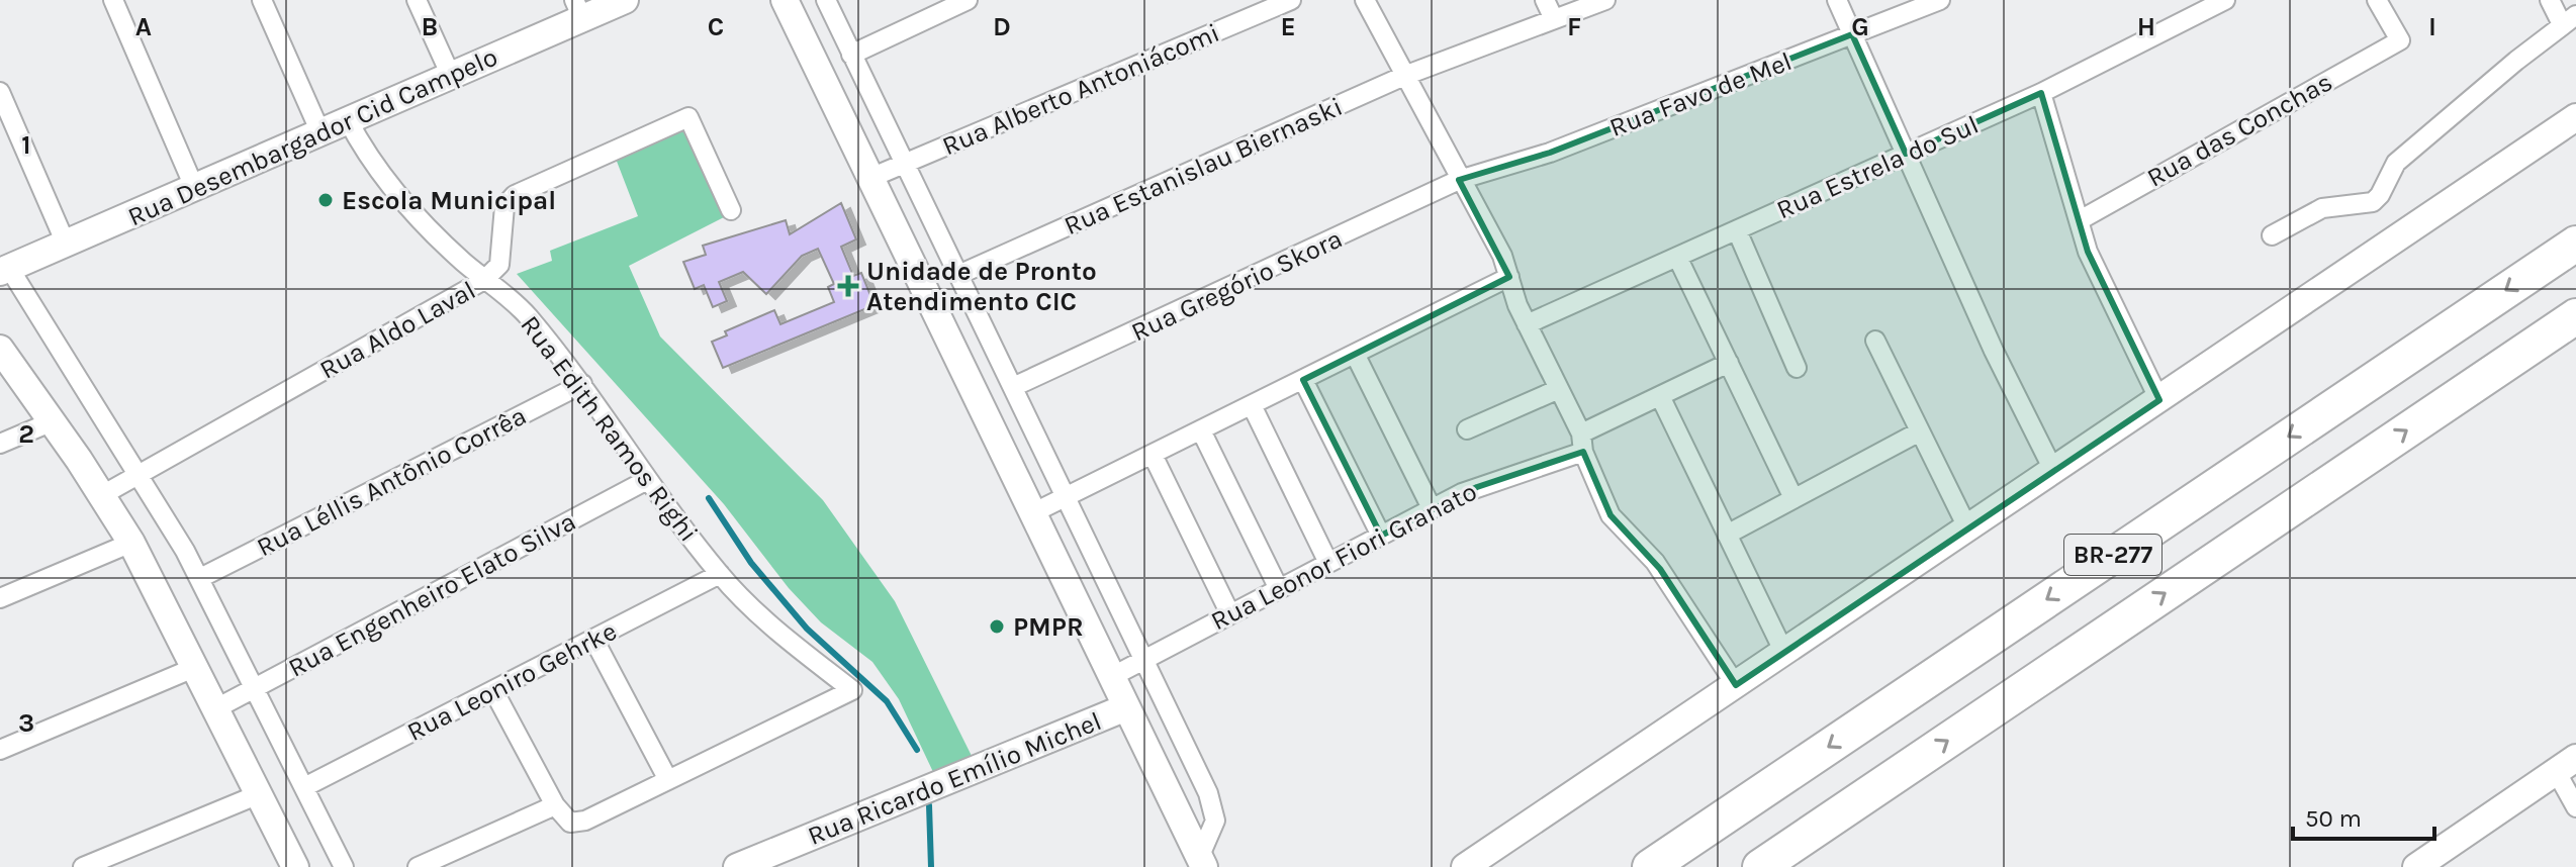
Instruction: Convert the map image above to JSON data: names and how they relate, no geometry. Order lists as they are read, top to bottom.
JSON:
{
  "streets": {
    "highway": ["BR-277"],
    "street": [
      "Rua Alberto Antoniácomi",
      "Rua Favo de Mel",
      "Rua das Conchas",
      "Rua Desembargador Cid Campelo",
      "Rua Estanislau Biernaski",
      "Rua Estrela do Sul",
      "Rua Gregório Skora",
      "Rua Aldo Laval",
      "Rua Edith Ramos Righi",
      "Rua Léllis Antônio Corrêa",
      "Rua Leonor Fiori Granato",
      "Rua Engenheiro Elato Silva",
      "Rua Leoniro Gehrke",
      "Rua Ricardo Emílio Michel"
    ]
  },
  "crossings": [
    ["Rua Favo de Mel", "Rua Gregório Skora"],
    ["Rua Desembargador Cid Campelo", "Rua Edith Ramos Righi"],
    ["Rua Aldo Laval", "Rua Edith Ramos Righi"],
    ["Rua Edith Ramos Righi", "Rua Léllis Antônio Corrêa"],
    ["Rua Edith Ramos Righi", "Rua Engenheiro Elato Silva"],
    ["Rua Edith Ramos Righi", "Rua Leoniro Gehrke"]
  ],
  "places": {
    "other": ["Escola Municipal", "PMPR"],
    "health": ["Unidade de Pronto Atendimento CIC"]
  },
  "scale_bar": "50 m",
  "grid": {
    "columns": [
      "A",
      "B",
      "C",
      "D",
      "E",
      "F",
      "G",
      "H",
      "I"
    ],
    "rows": ["1", "2", "3"]
  }
}
